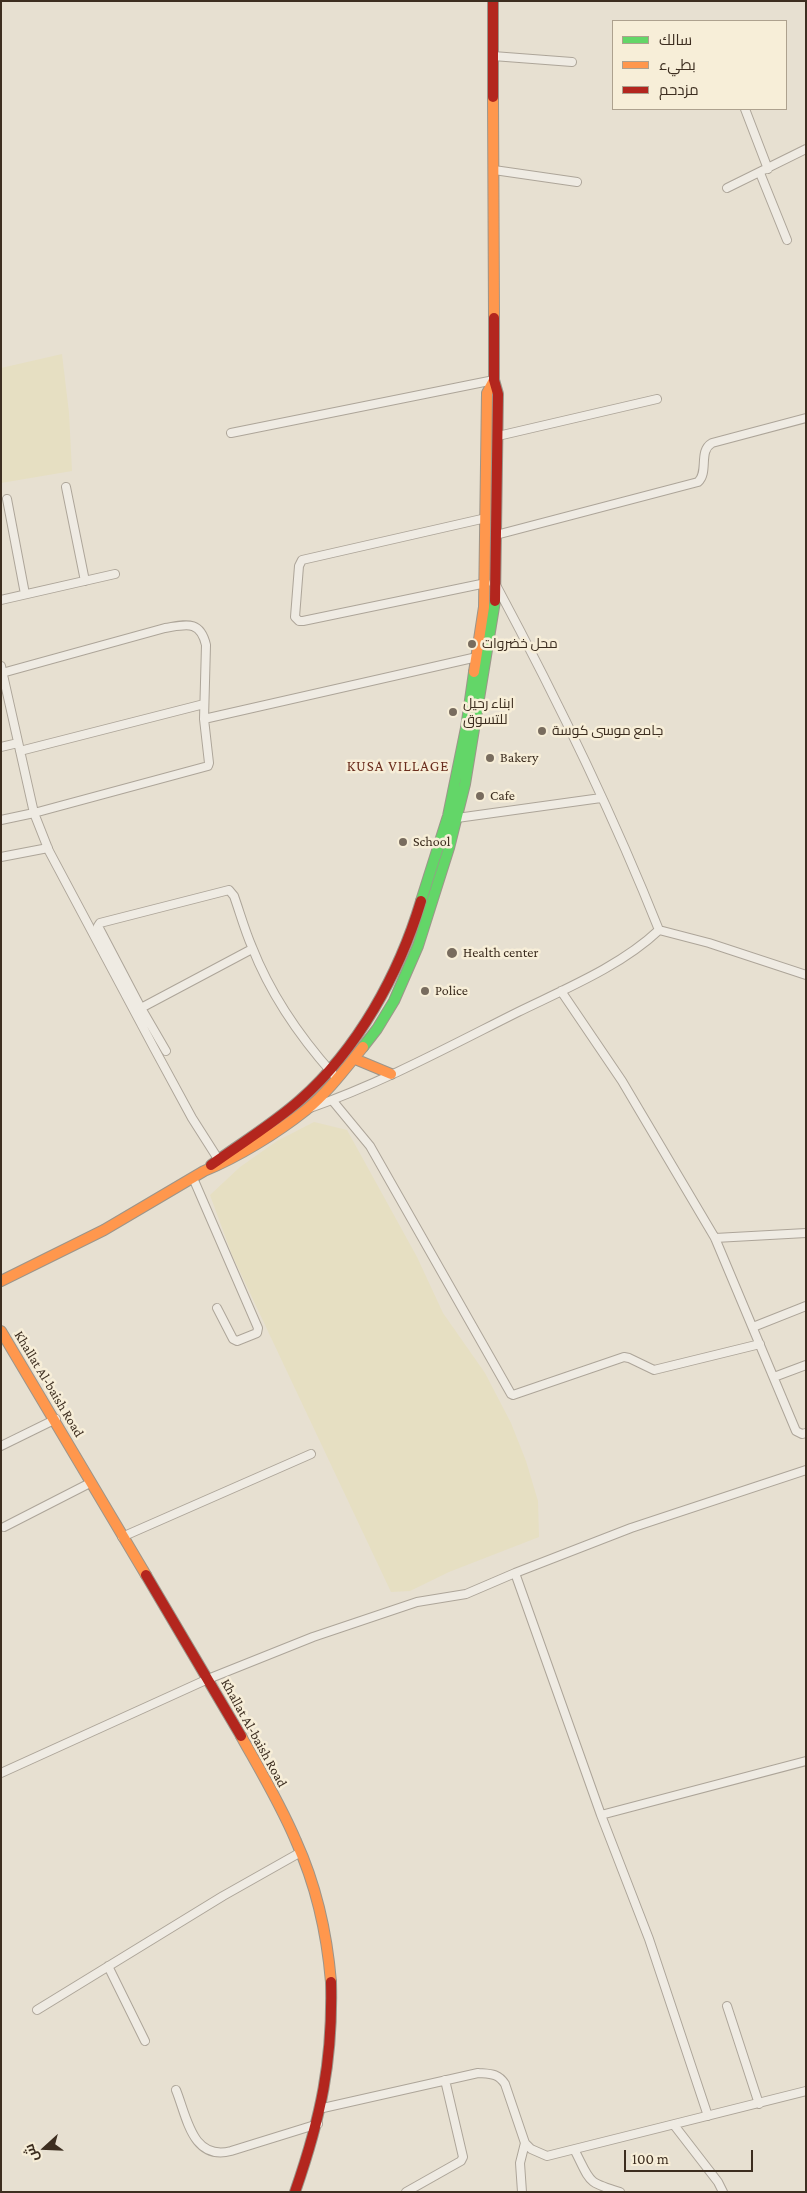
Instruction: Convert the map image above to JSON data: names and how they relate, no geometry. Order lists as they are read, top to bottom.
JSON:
{
  "streets": {
    "street": ["Khallat Al-baish Road"]
  },
  "districts": ["KUSA VILLAGE"],
  "places": [
    "محل خضروات",
    "ابناء رحيل للتسوق",
    "جامع موسى كوسة",
    "Bakery",
    "Cafe",
    "School",
    "Health center",
    "Police"
  ],
  "legend": ["سالك", "بطيء", "مزدحم"],
  "scale_bar": "100 m",
  "north": "left"
}
